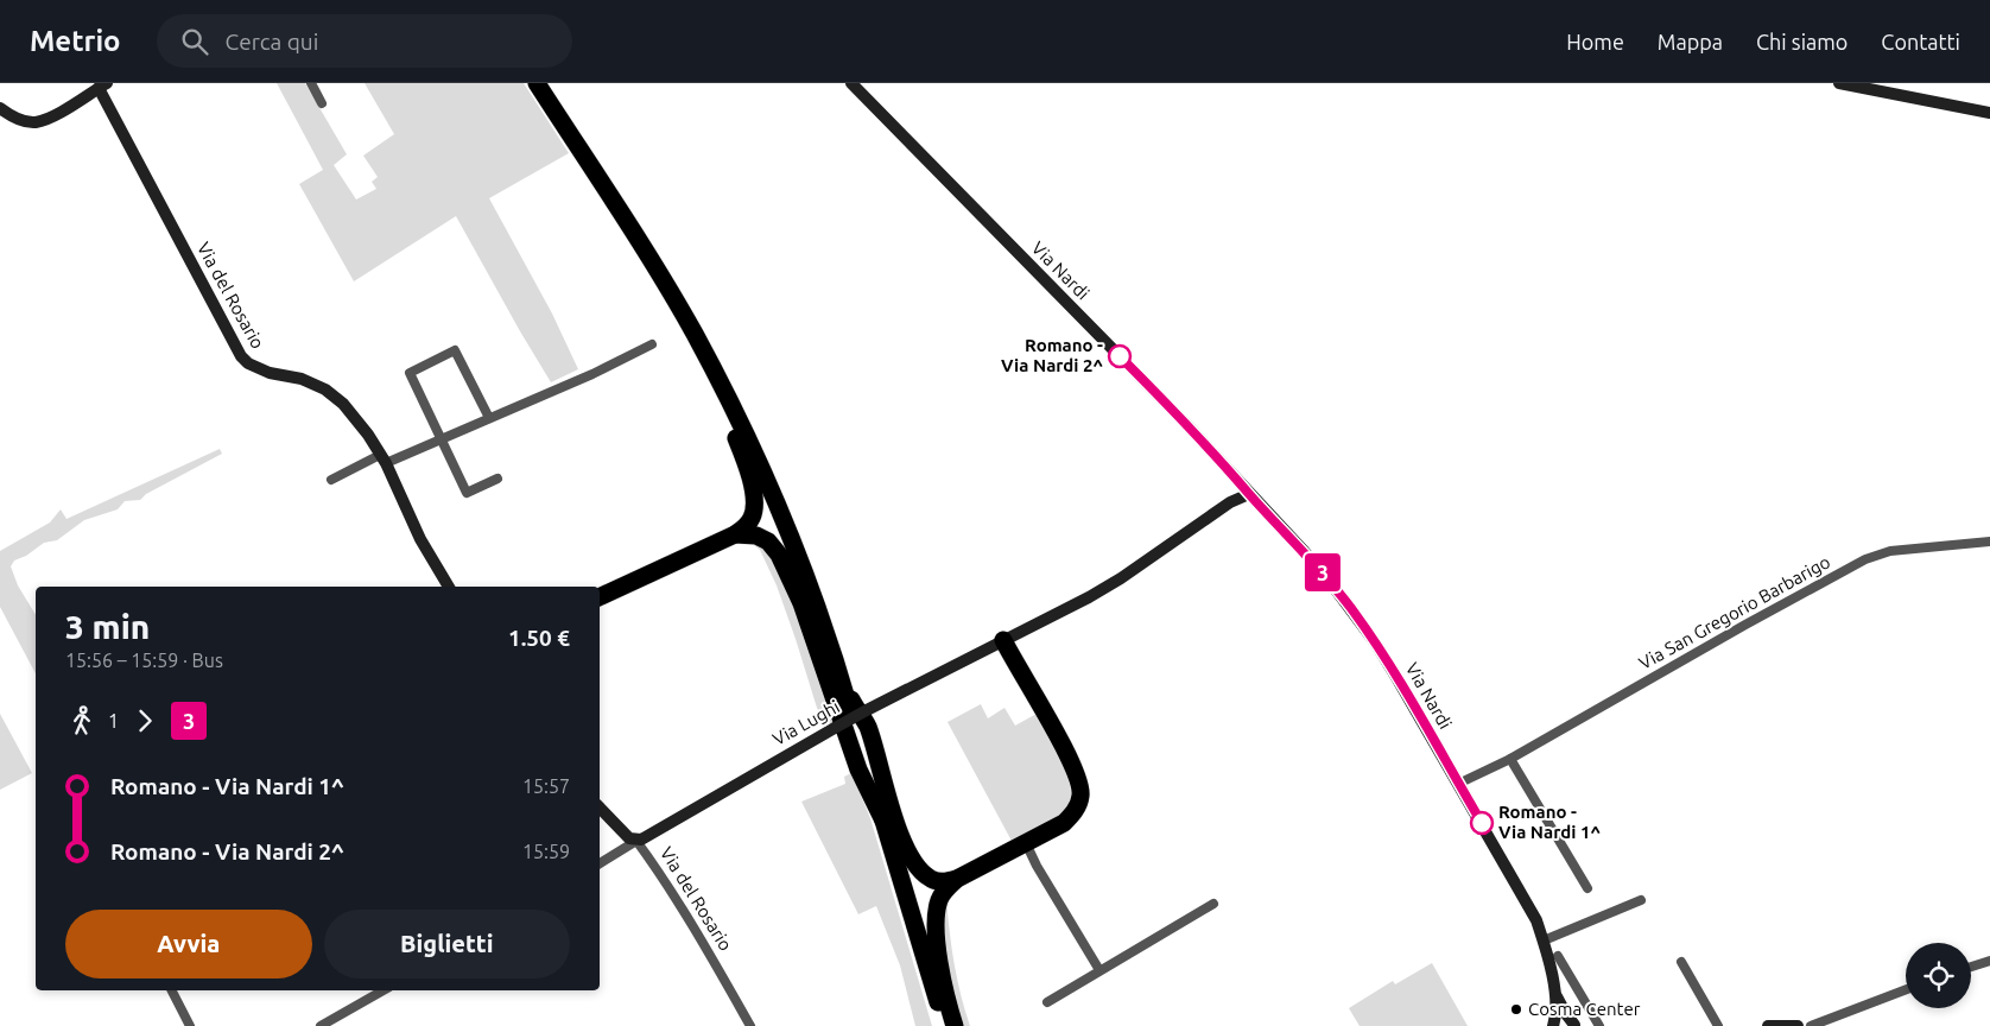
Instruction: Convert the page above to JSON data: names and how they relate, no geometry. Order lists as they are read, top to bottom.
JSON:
{
  "streets": {
    "street": [
      "Via Nardi",
      "Via del Rosario",
      "Via San Gregorio Barbarigo",
      "Via Lughi"
    ]
  },
  "crossings": [
    ["Via Nardi", "Via San Gregorio Barbarigo"],
    ["Via Nardi", "Via Lughi"],
    ["Via del Rosario", "Via Lughi"]
  ],
  "places": ["Romano - Via Nardi 2^", "Romano - Via Nardi 1^", "Cosma Center"],
  "lines": ["bus line 3"],
  "page": {
    "header": "Metrio",
    "search": "Cerca qui",
    "nav": [
      "Home",
      "Mappa",
      "Chi siamo",
      "Contatti"
    ],
    "on_map": "3",
    "heading": ["3 min", "15:56 – 15:59 · Bus", "1.50 €"],
    "legs": ["1", "3"],
    "list": [
      {
        "name": "Romano - Via Nardi 1^",
        "value": "15:57"
      },
      {
        "name": "Romano - Via Nardi 2^",
        "value": "15:59"
      }
    ],
    "buttons": ["Avvia", "Biglietti"]
  }
}
